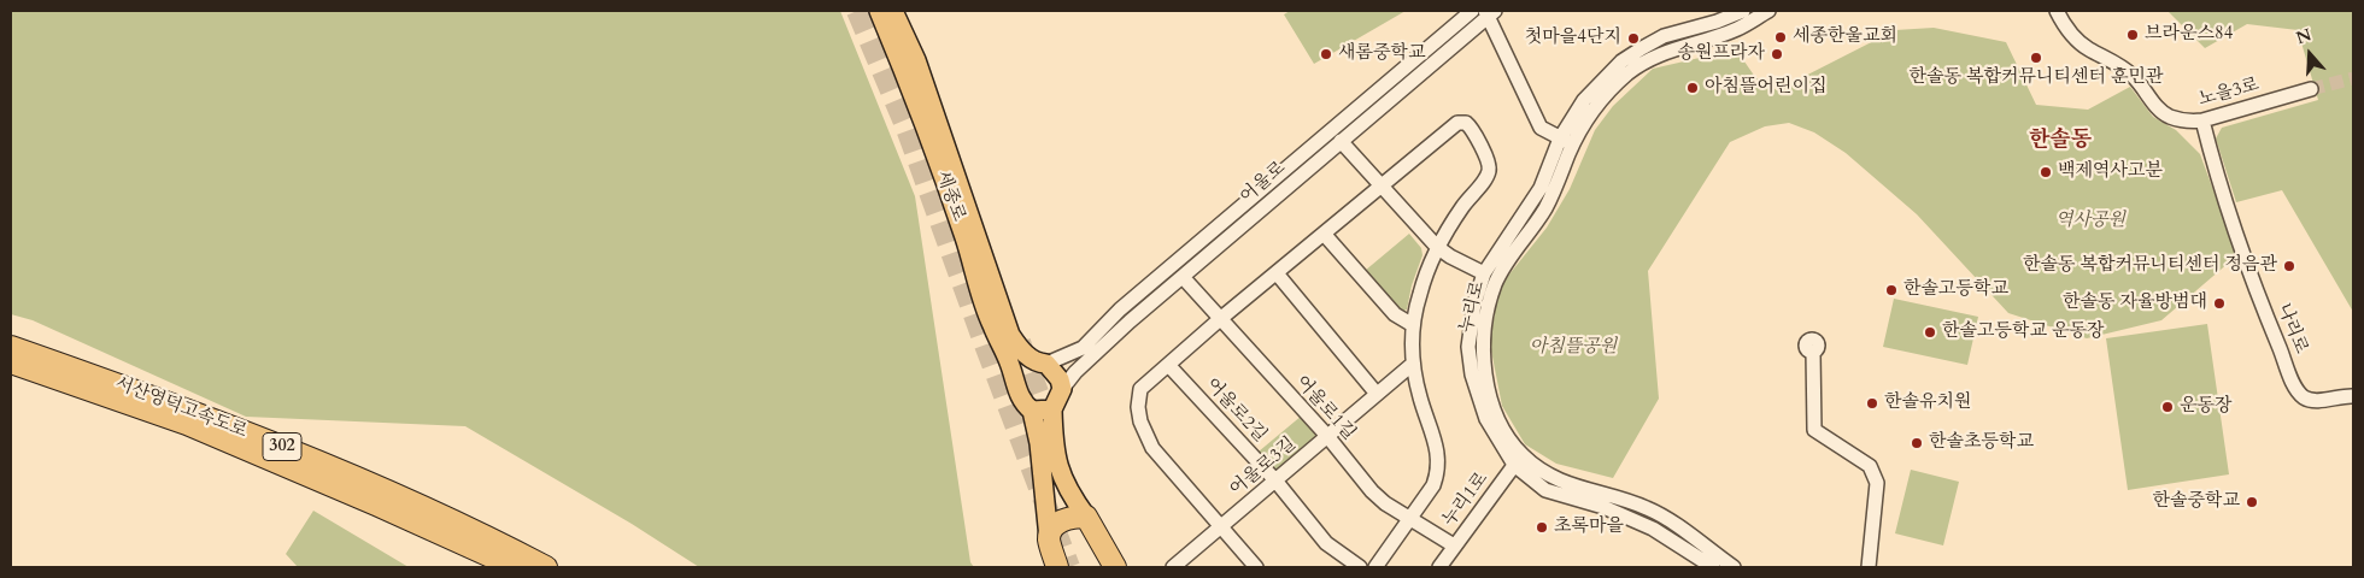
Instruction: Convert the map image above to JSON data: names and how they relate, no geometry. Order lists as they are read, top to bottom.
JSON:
{
  "streets": {
    "highway": ["서산영덕고속도로", "302"],
    "main road": ["세종로"],
    "street": [
      "노을3로",
      "어울로",
      "누리로",
      "나리로",
      "어울로1길",
      "어울로2길",
      "어울로3길",
      "누리1로"
    ]
  },
  "crossings": [
    ["노을3로", "나리로"],
    ["어울로", "세종로"],
    ["어울로", "어울로1길"],
    ["누리로", "누리1로"],
    ["어울로1길", "어울로3길"],
    ["어울로1길", "누리1로"],
    ["어울로2길", "어울로3길"]
  ],
  "districts": ["한솔동"],
  "parks": ["역사공원", "아침뜰공원"],
  "places": [
    "브라운스84",
    "세종한울교회",
    "첫마을4단지",
    "새롬중학교",
    "송원프라자",
    "한솔동 복합커뮤니티센터 훈민관",
    "아침뜰어린이집",
    "백제역사고분",
    "한솔동 복합커뮤니티센터 정음관",
    "한솔고등학교",
    "한솔동 자율방범대",
    "한솔고등학교 운동장",
    "한솔유치원",
    "운동장",
    "한솔초등학교",
    "한솔중학교",
    "초록마을"
  ],
  "north": "top"
}
